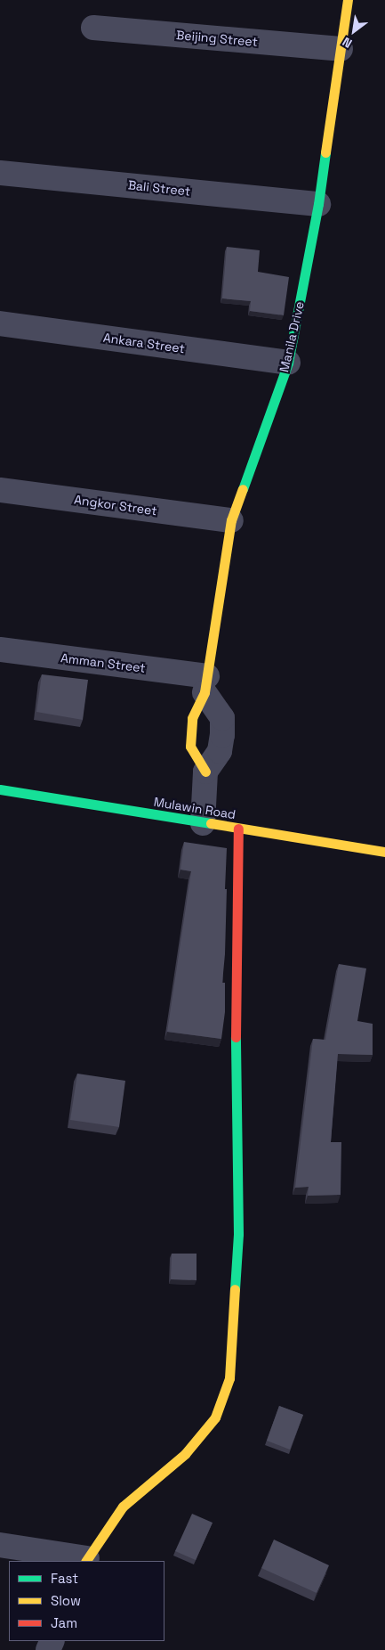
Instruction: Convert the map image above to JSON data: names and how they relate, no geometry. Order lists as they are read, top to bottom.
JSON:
{
  "streets": {
    "street": [
      "Beijing Street",
      "Bali Street",
      "Manila Drive",
      "Ankara Street",
      "Angkor Street",
      "Amman Street",
      "Mulawin Road"
    ]
  },
  "crossings": [
    ["Beijing Street", "Manila Drive"],
    ["Bali Street", "Manila Drive"],
    ["Manila Drive", "Ankara Street"],
    ["Manila Drive", "Angkor Street"],
    ["Manila Drive", "Amman Street"]
  ],
  "legend": ["Fast", "Slow", "Jam"],
  "north": "bottom left"
}
